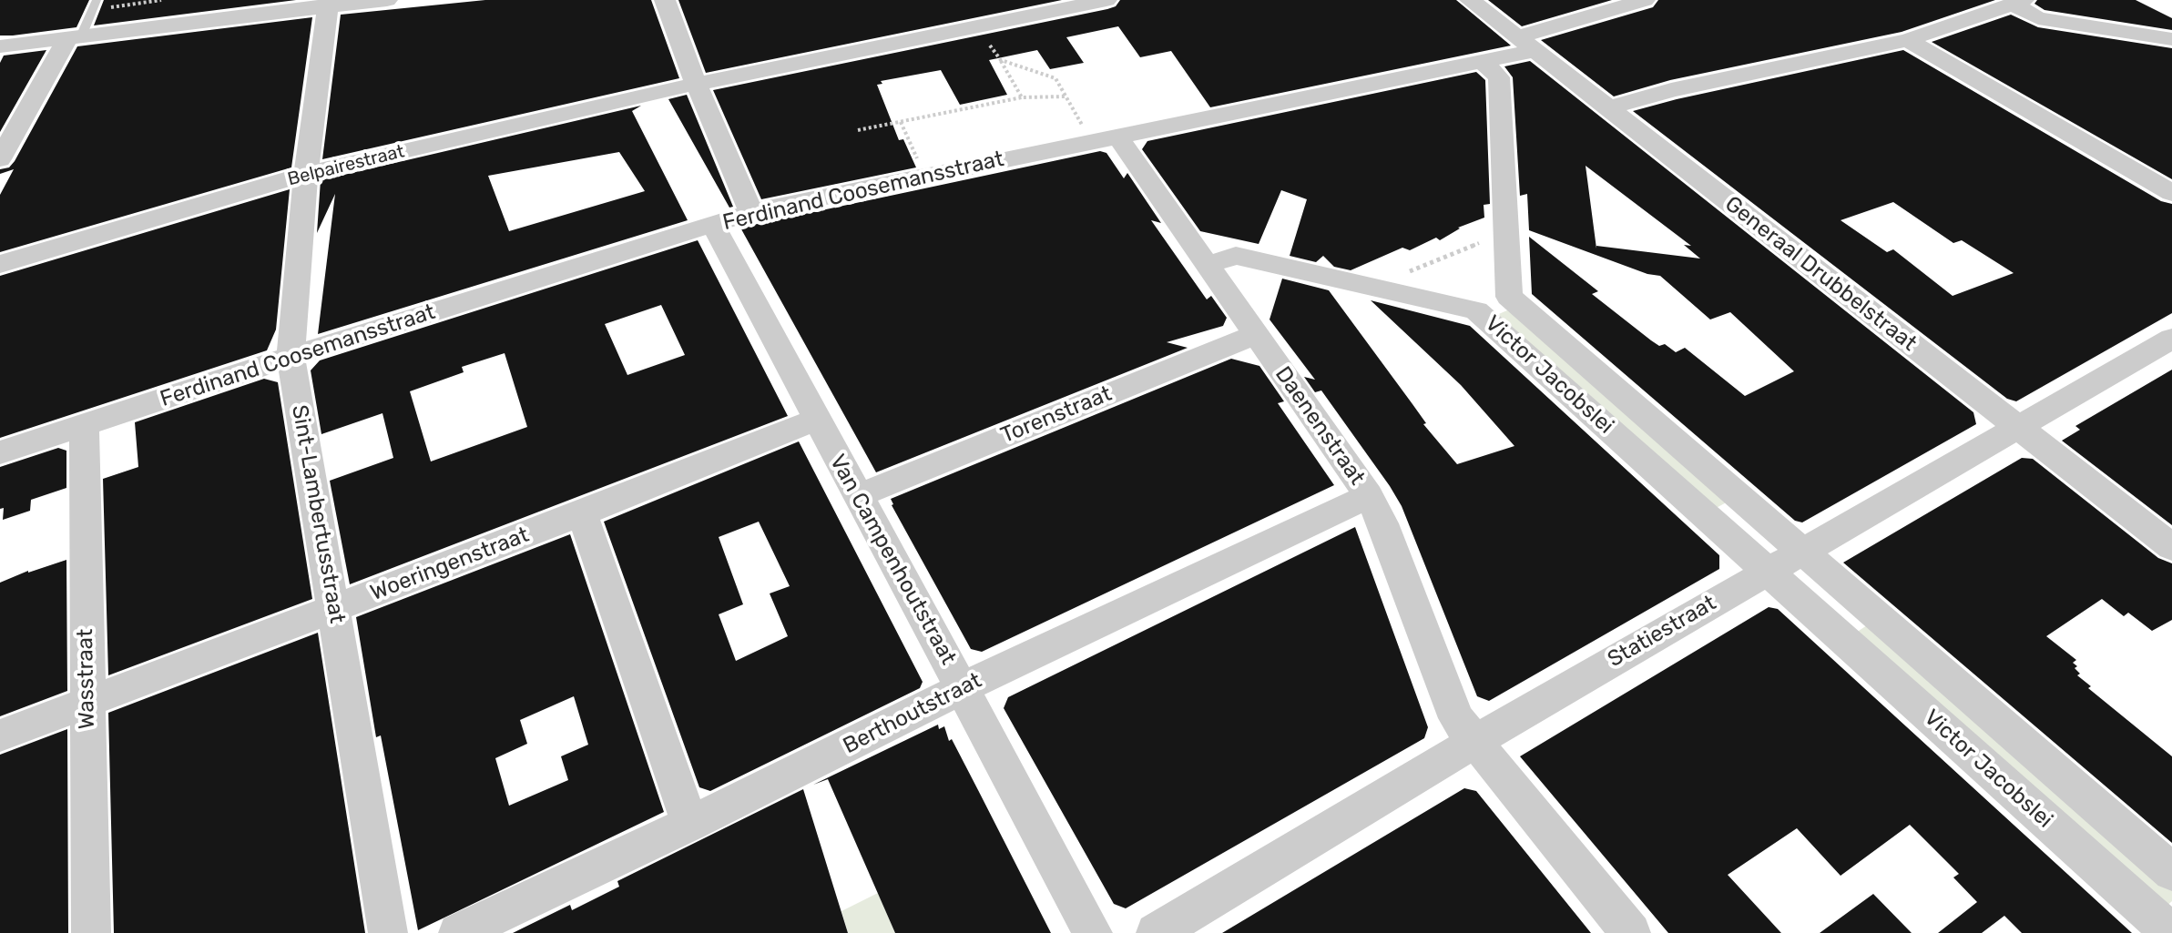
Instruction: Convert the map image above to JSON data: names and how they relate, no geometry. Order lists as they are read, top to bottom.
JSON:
{
  "streets": {
    "street": [
      "Belpairestraat",
      "Ferdinand Coosemansstraat",
      "Generaal Drubbelstraat",
      "Victor Jacobslei",
      "Torenstraat",
      "Daenenstraat",
      "Sint-Lambertusstraat",
      "Van Campenhoutstraat",
      "Woeringenstraat",
      "Statiestraat",
      "Wasstraat",
      "Berthoutstraat"
    ]
  },
  "crossings": [
    ["Belpairestraat", "Sint-Lambertusstraat"],
    ["Ferdinand Coosemansstraat", "Generaal Drubbelstraat"],
    ["Ferdinand Coosemansstraat", "Daenenstraat"],
    ["Ferdinand Coosemansstraat", "Sint-Lambertusstraat"],
    ["Ferdinand Coosemansstraat", "Van Campenhoutstraat"],
    ["Ferdinand Coosemansstraat", "Wasstraat"],
    ["Generaal Drubbelstraat", "Statiestraat"],
    ["Victor Jacobslei", "Statiestraat"],
    ["Torenstraat", "Daenenstraat"],
    ["Torenstraat", "Van Campenhoutstraat"],
    ["Daenenstraat", "Statiestraat"],
    ["Daenenstraat", "Berthoutstraat"],
    ["Sint-Lambertusstraat", "Woeringenstraat"],
    ["Van Campenhoutstraat", "Woeringenstraat"],
    ["Van Campenhoutstraat", "Berthoutstraat"],
    ["Woeringenstraat", "Wasstraat"]
  ]
}
